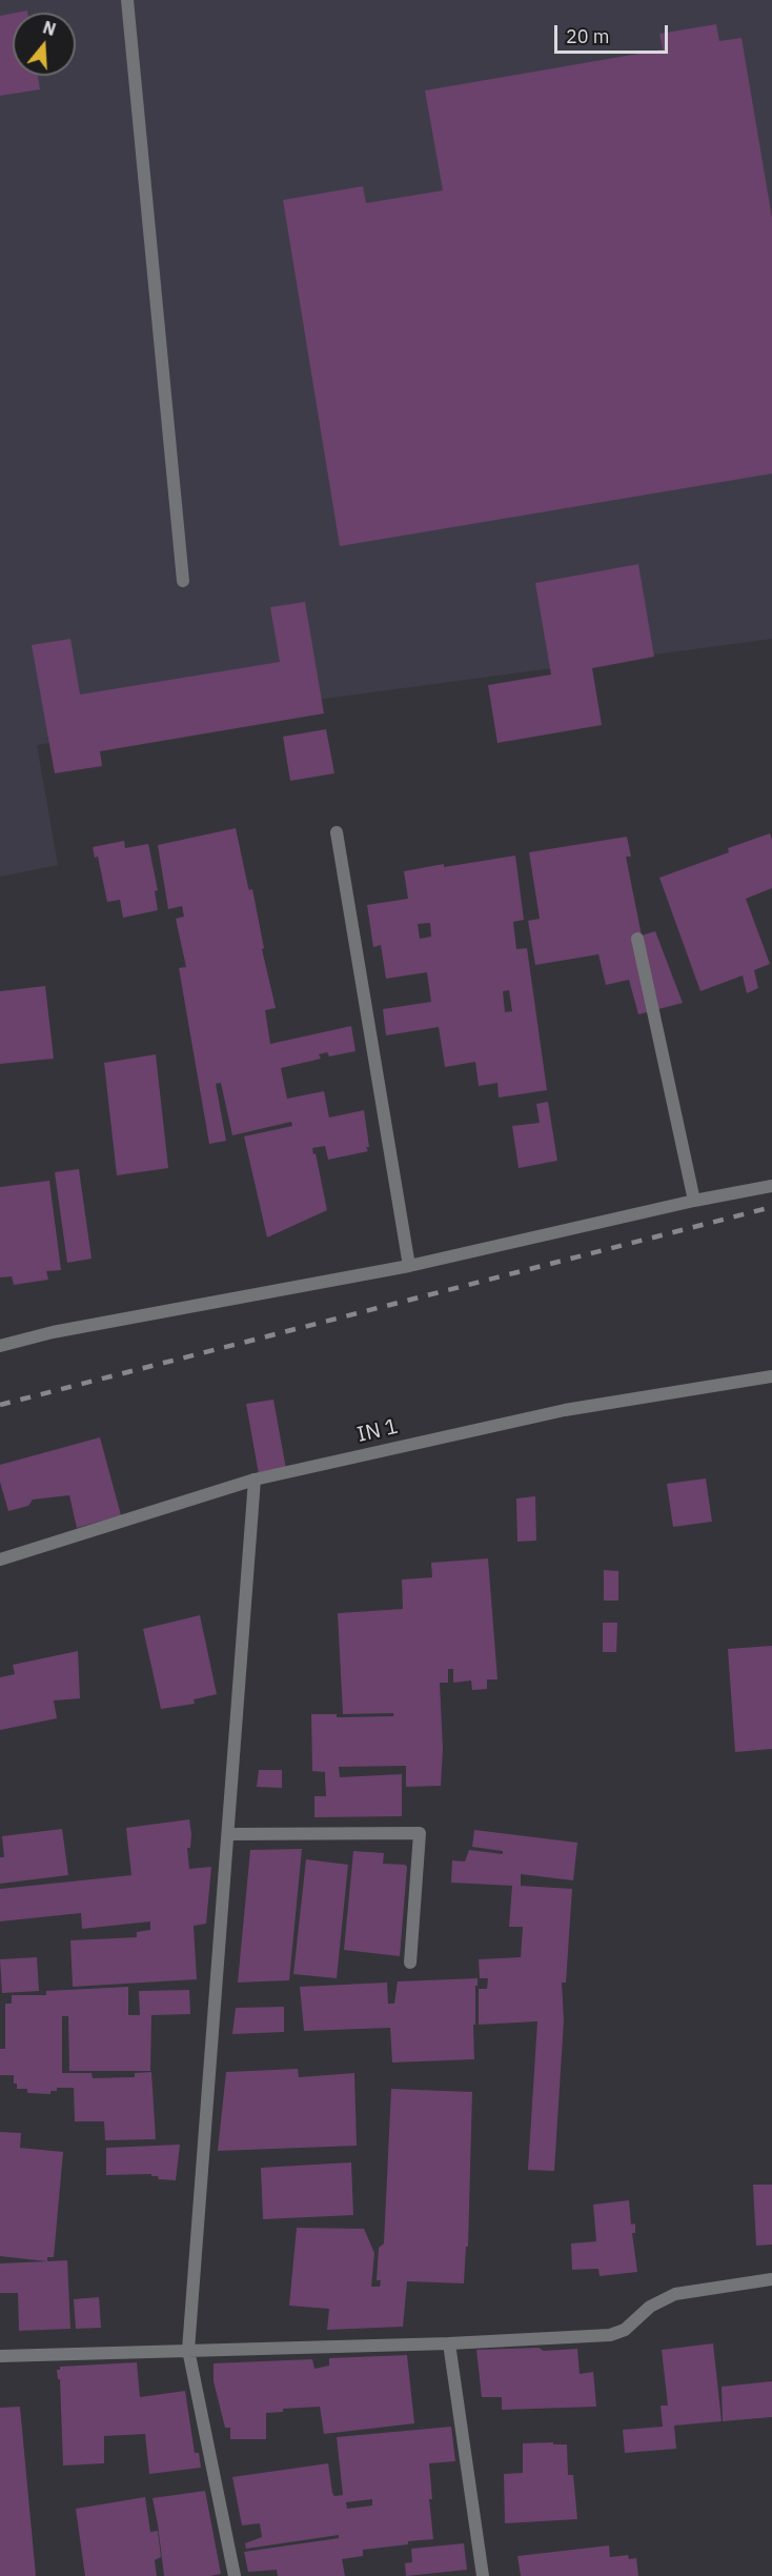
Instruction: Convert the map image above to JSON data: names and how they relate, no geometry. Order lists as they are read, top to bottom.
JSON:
{
  "streets": {
    "street": ["IN 1"]
  },
  "scale_bar": "20 m",
  "north": "top"
}
